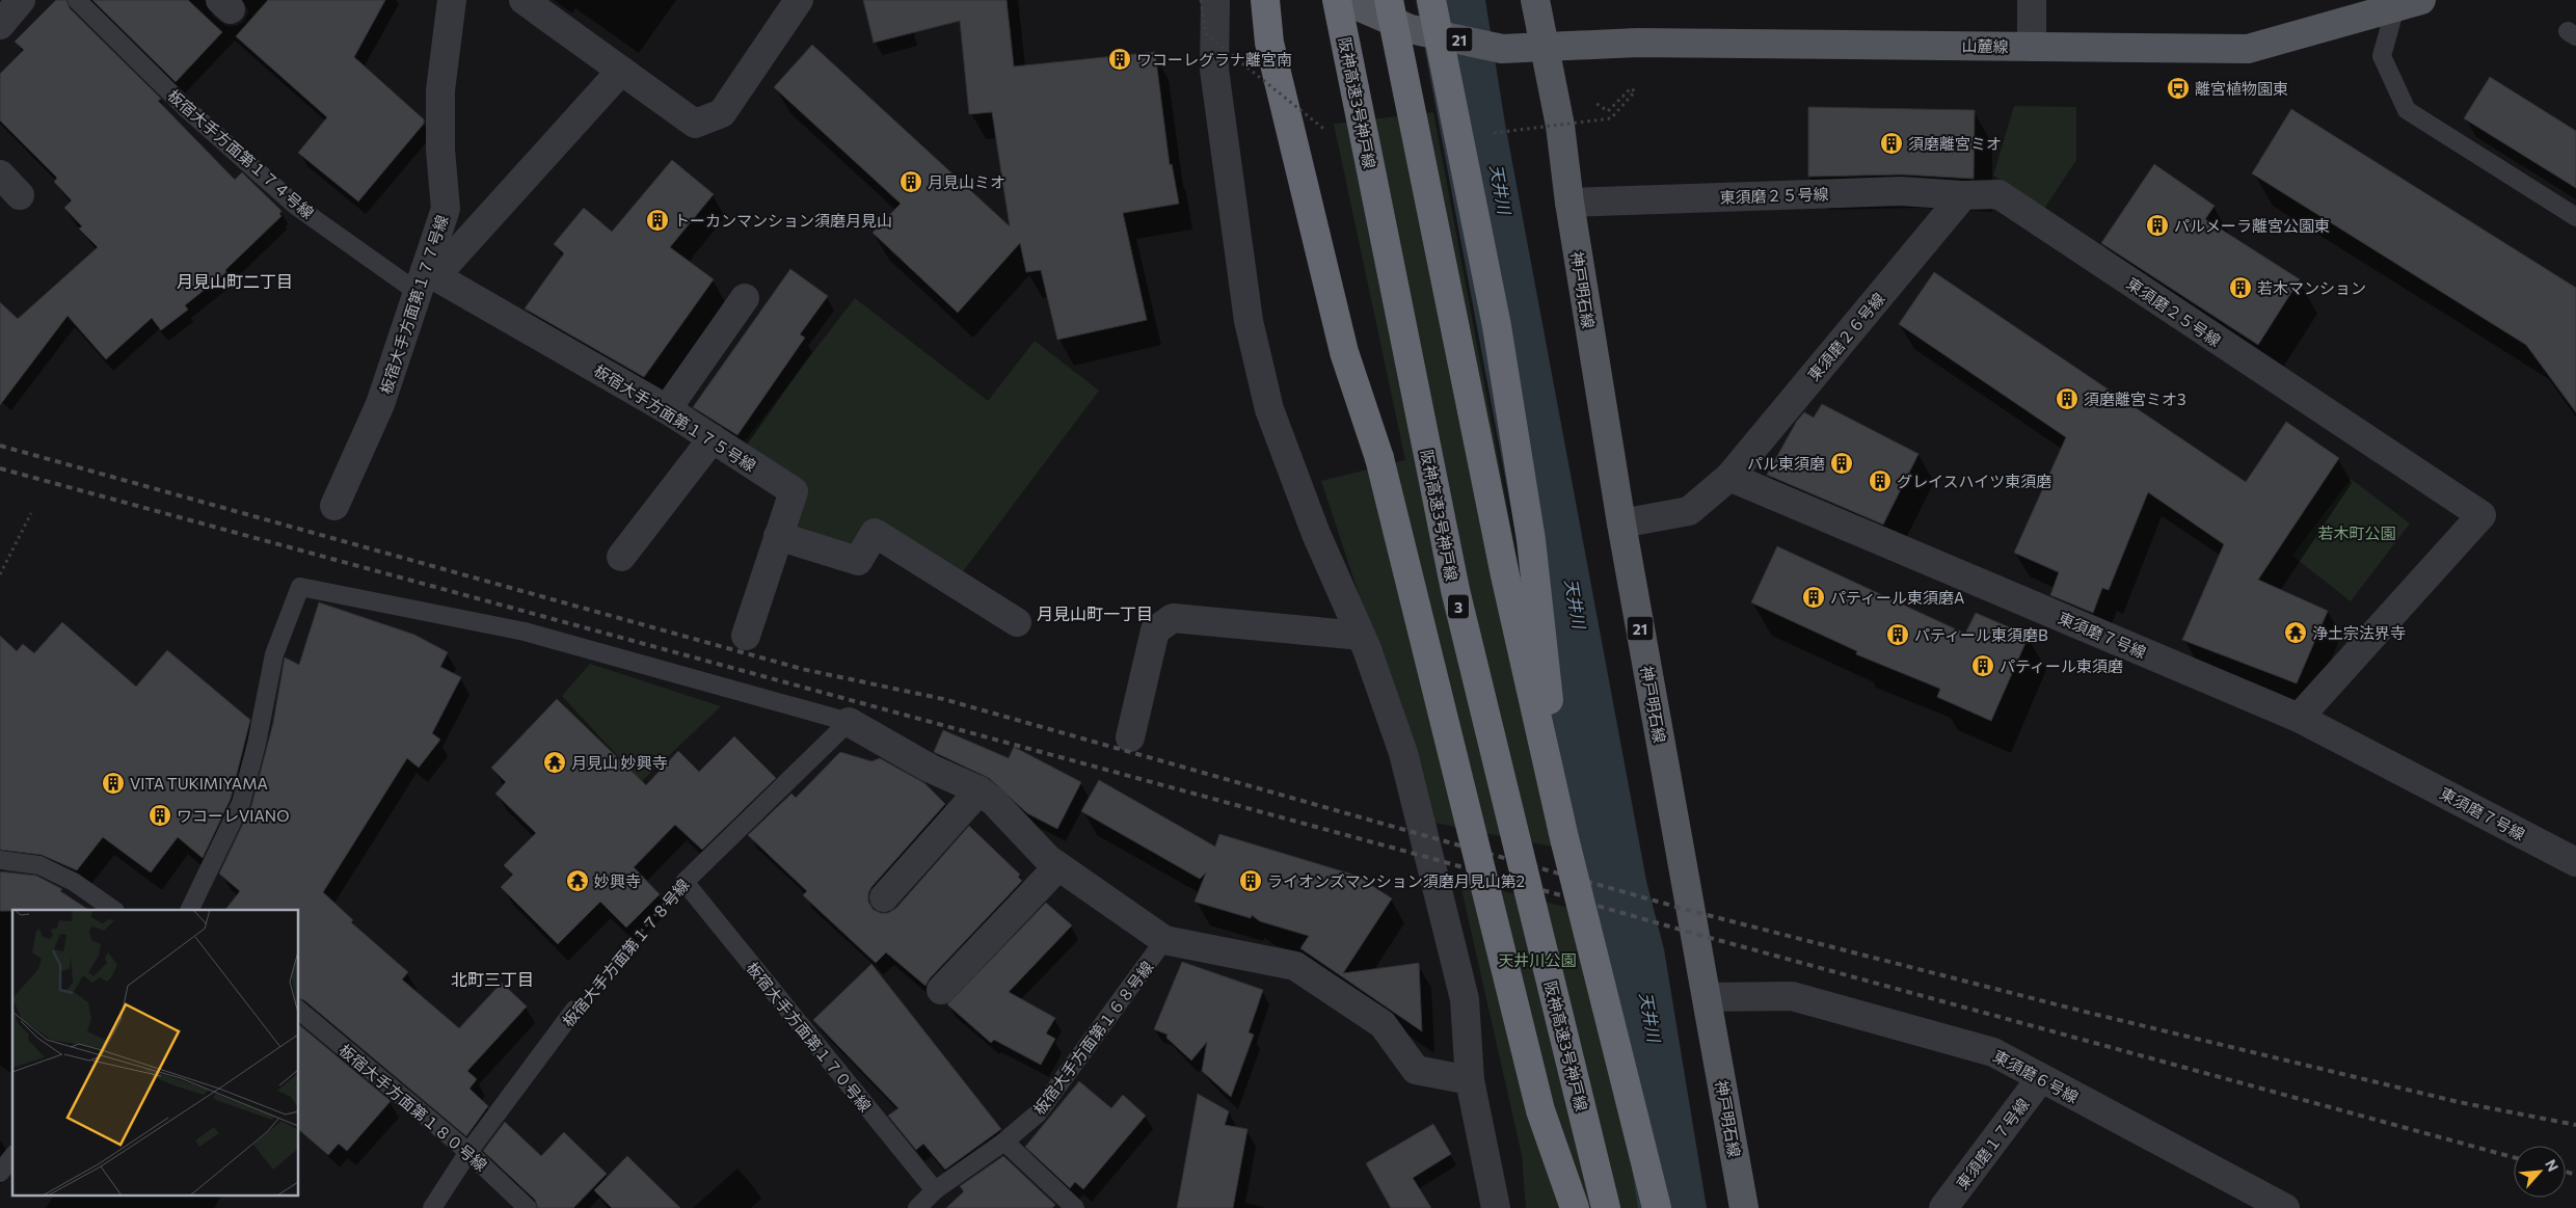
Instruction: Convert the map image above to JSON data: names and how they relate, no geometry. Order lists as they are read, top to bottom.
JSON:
{
  "streets": {
    "highway": ["阪神高速3号神戸線", "3"],
    "main road": ["21", "山麓線", "神戸明石線"],
    "street": [
      "東須磨２５号線",
      "板宿大手方面第１７７号線",
      "東須磨２６号線",
      "板宿大手方面第１７５号線",
      "東須磨７号線",
      "東須磨６号線",
      "東須磨１７号線"
    ],
    "lane": [
      "板宿大手方面第１７４号線",
      "板宿大手方面第１７８号線",
      "板宿大手方面第１７０号線",
      "板宿大手方面第１６８号線",
      "板宿大手方面第１８０号線"
    ]
  },
  "crossings": [
    ["21", "山麓線"],
    ["21", "神戸明石線"],
    ["山麓線", "神戸明石線"],
    ["板宿大手方面第１７４号線", "板宿大手方面第１７７号線"],
    ["板宿大手方面第１７４号線", "板宿大手方面第１７５号線"],
    ["東須磨２５号線", "神戸明石線"],
    ["東須磨２５号線", "東須磨２６号線"],
    ["東須磨２５号線", "東須磨７号線"],
    ["神戸明石線", "東須磨６号線"],
    ["板宿大手方面第１７７号線", "板宿大手方面第１７５号線"],
    ["東須磨２６号線", "東須磨７号線"],
    ["板宿大手方面第１７８号線", "板宿大手方面第１７０号線"],
    ["板宿大手方面第１７８号線", "板宿大手方面第１８０号線"],
    ["板宿大手方面第１７０号線", "板宿大手方面第１６８号線"],
    ["東須磨６号線", "東須磨１７号線"]
  ],
  "districts": ["月見山町二丁目", "月見山町一丁目", "北町三丁目"],
  "water": ["天井川"],
  "parks": ["若木町公園", "天井川公園"],
  "places": {
    "building": [
      "ワコーレグラナ離宮南",
      "須磨離宮ミオ",
      "月見山ミオ",
      "トーカンマンション須磨月見山",
      "パルメーラ離宮公園東",
      "若木マンション",
      "須磨離宮ミオ3",
      "パル東須磨",
      "グレイスハイツ東須磨",
      "パティール東須磨A",
      "パティール東須磨B",
      "パティール東須磨",
      "VITA TUKIMIYAMA",
      "ワコーレVIANO",
      "ライオンズマンション須磨月見山第2"
    ],
    "bus stop": ["離宮植物園東"],
    "temple": ["浄土宗法界寺", "月見山 妙興寺", "妙興寺"]
  },
  "north": "top right"
}
